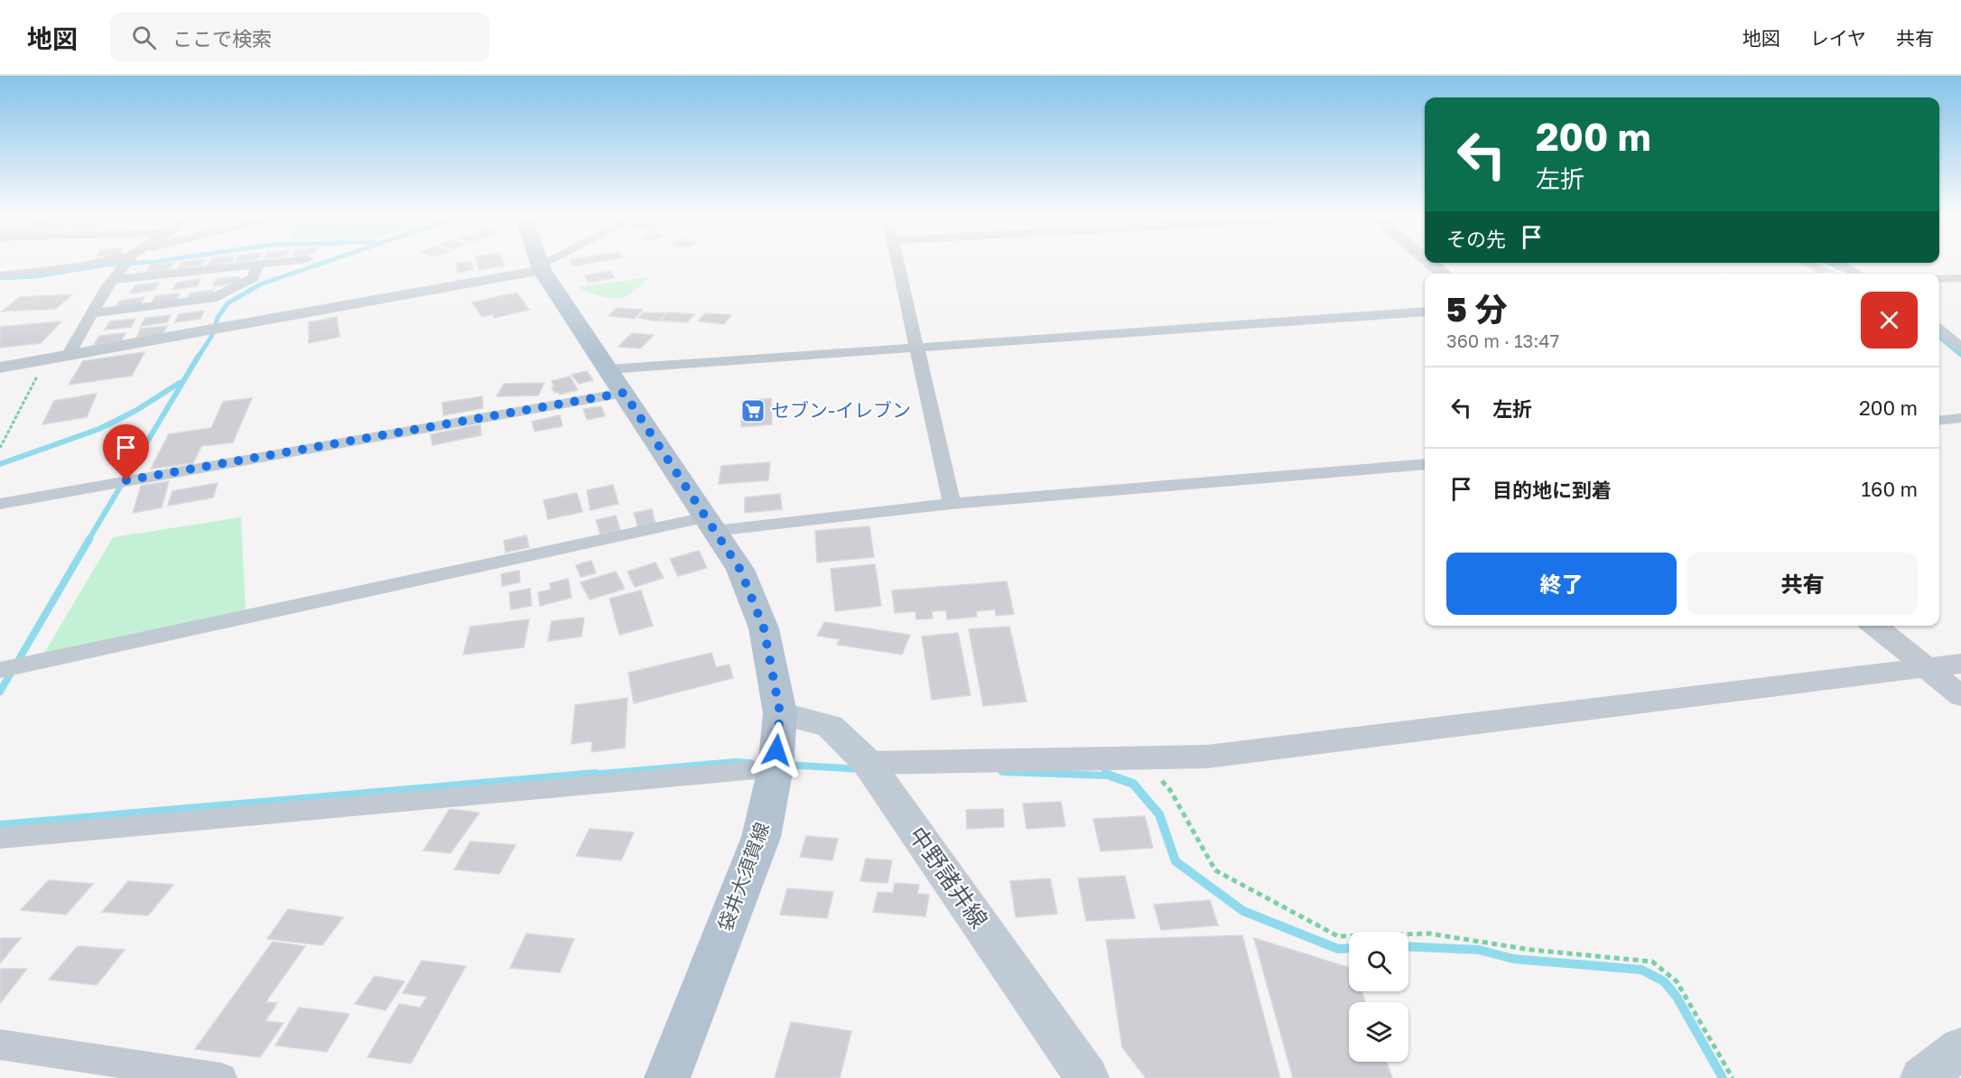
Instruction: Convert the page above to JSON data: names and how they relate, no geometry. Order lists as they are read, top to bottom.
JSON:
{
  "streets": {
    "main road": ["袋井大須賀線", "中野諸井線"]
  },
  "crossings": [
    ["袋井大須賀線", "中野諸井線"]
  ],
  "places": {
    "supermarket": ["セブン-イレブン"]
  },
  "page": {
    "header": "地図",
    "search": "ここで検索",
    "nav": ["地図", "レイヤ", "共有"],
    "turn": ["200 m", "左折"],
    "then": "その先",
    "heading": ["5 分", "360 m · 13:47"],
    "list": [
      {
        "name": "左折",
        "value": "200 m"
      },
      {
        "name": "目的地に到着",
        "value": "160 m"
      }
    ],
    "buttons": ["終了", "共有"]
  }
}
